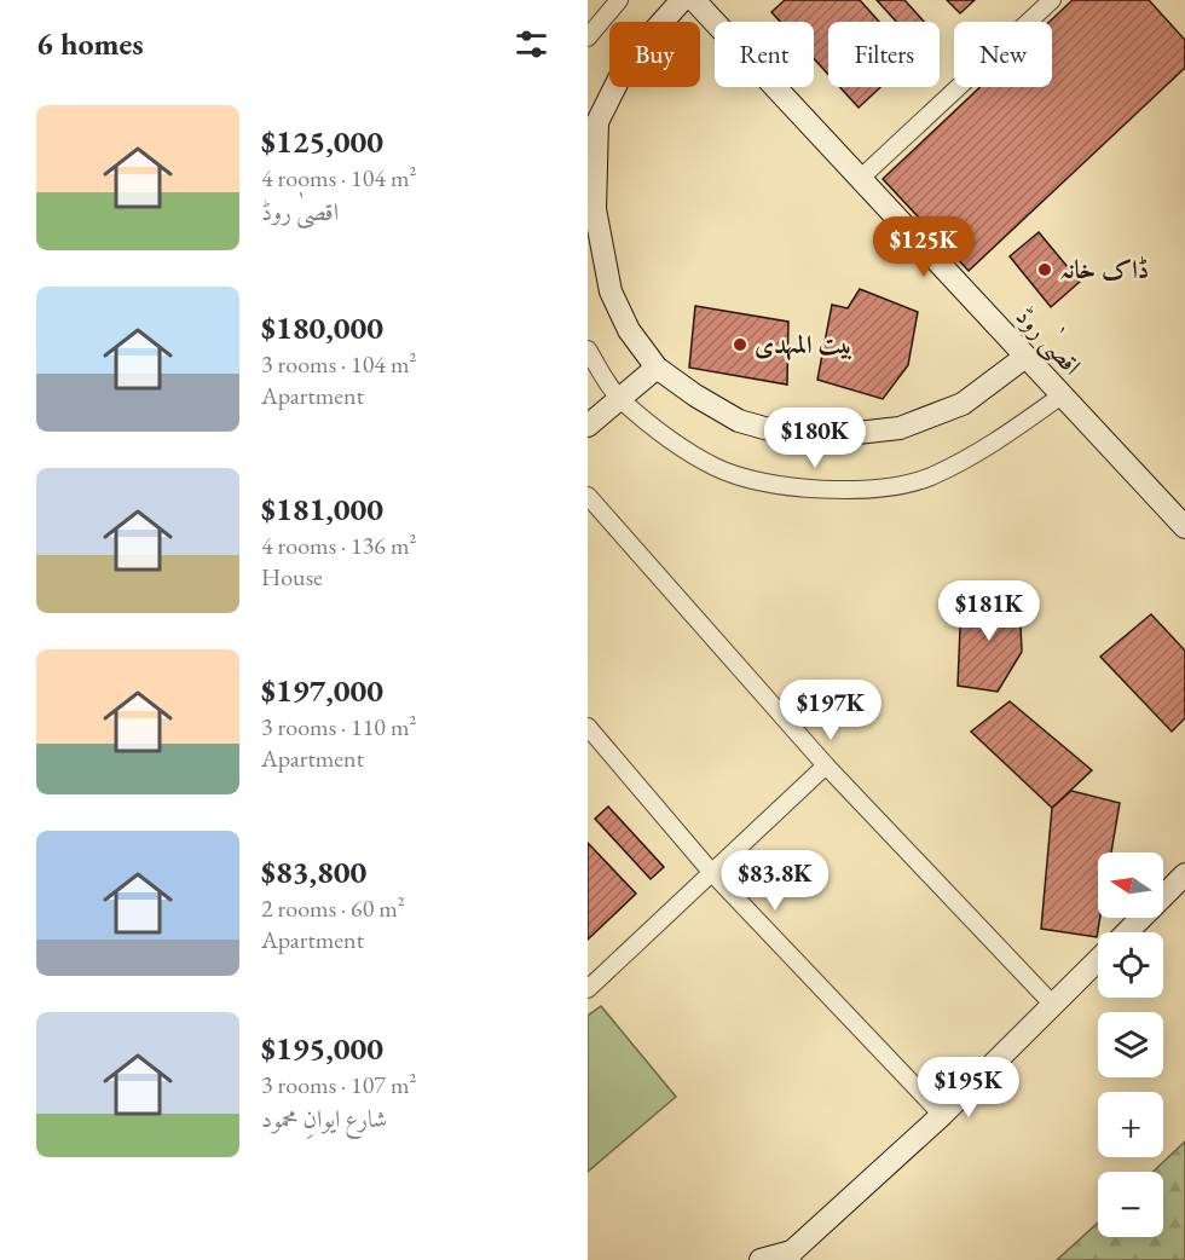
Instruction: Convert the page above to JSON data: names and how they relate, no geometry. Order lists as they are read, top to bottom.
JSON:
{
  "streets": {
    "street": ["اقصیٰ روڈ"]
  },
  "places": ["ڈاک خانہ", "بیت المہدی"],
  "north": "left",
  "page": {
    "heading": "6 homes",
    "chip": [
      "Buy",
      "Rent",
      "Filters",
      "New"
    ],
    "list": [
      {
        "name": "$125,000",
        "note": "4 rooms · 104 m² · اقصیٰ روڈ"
      },
      {
        "name": "$180,000",
        "note": "3 rooms · 104 m² · Apartment"
      },
      {
        "name": "$181,000",
        "note": "4 rooms · 136 m² · House"
      },
      {
        "name": "$197,000",
        "note": "3 rooms · 110 m² · Apartment"
      },
      {
        "name": "$83,800",
        "note": "2 rooms · 60 m² · Apartment"
      },
      {
        "name": "$195,000",
        "note": "3 rooms · 107 m² · شارع ایوانِ محمود"
      }
    ],
    "price": [
      "$125K",
      "$180K",
      "$181K",
      "$197K",
      "$83.8K",
      "$195K"
    ],
    "map_buttons": ["+", "−"]
  }
}
